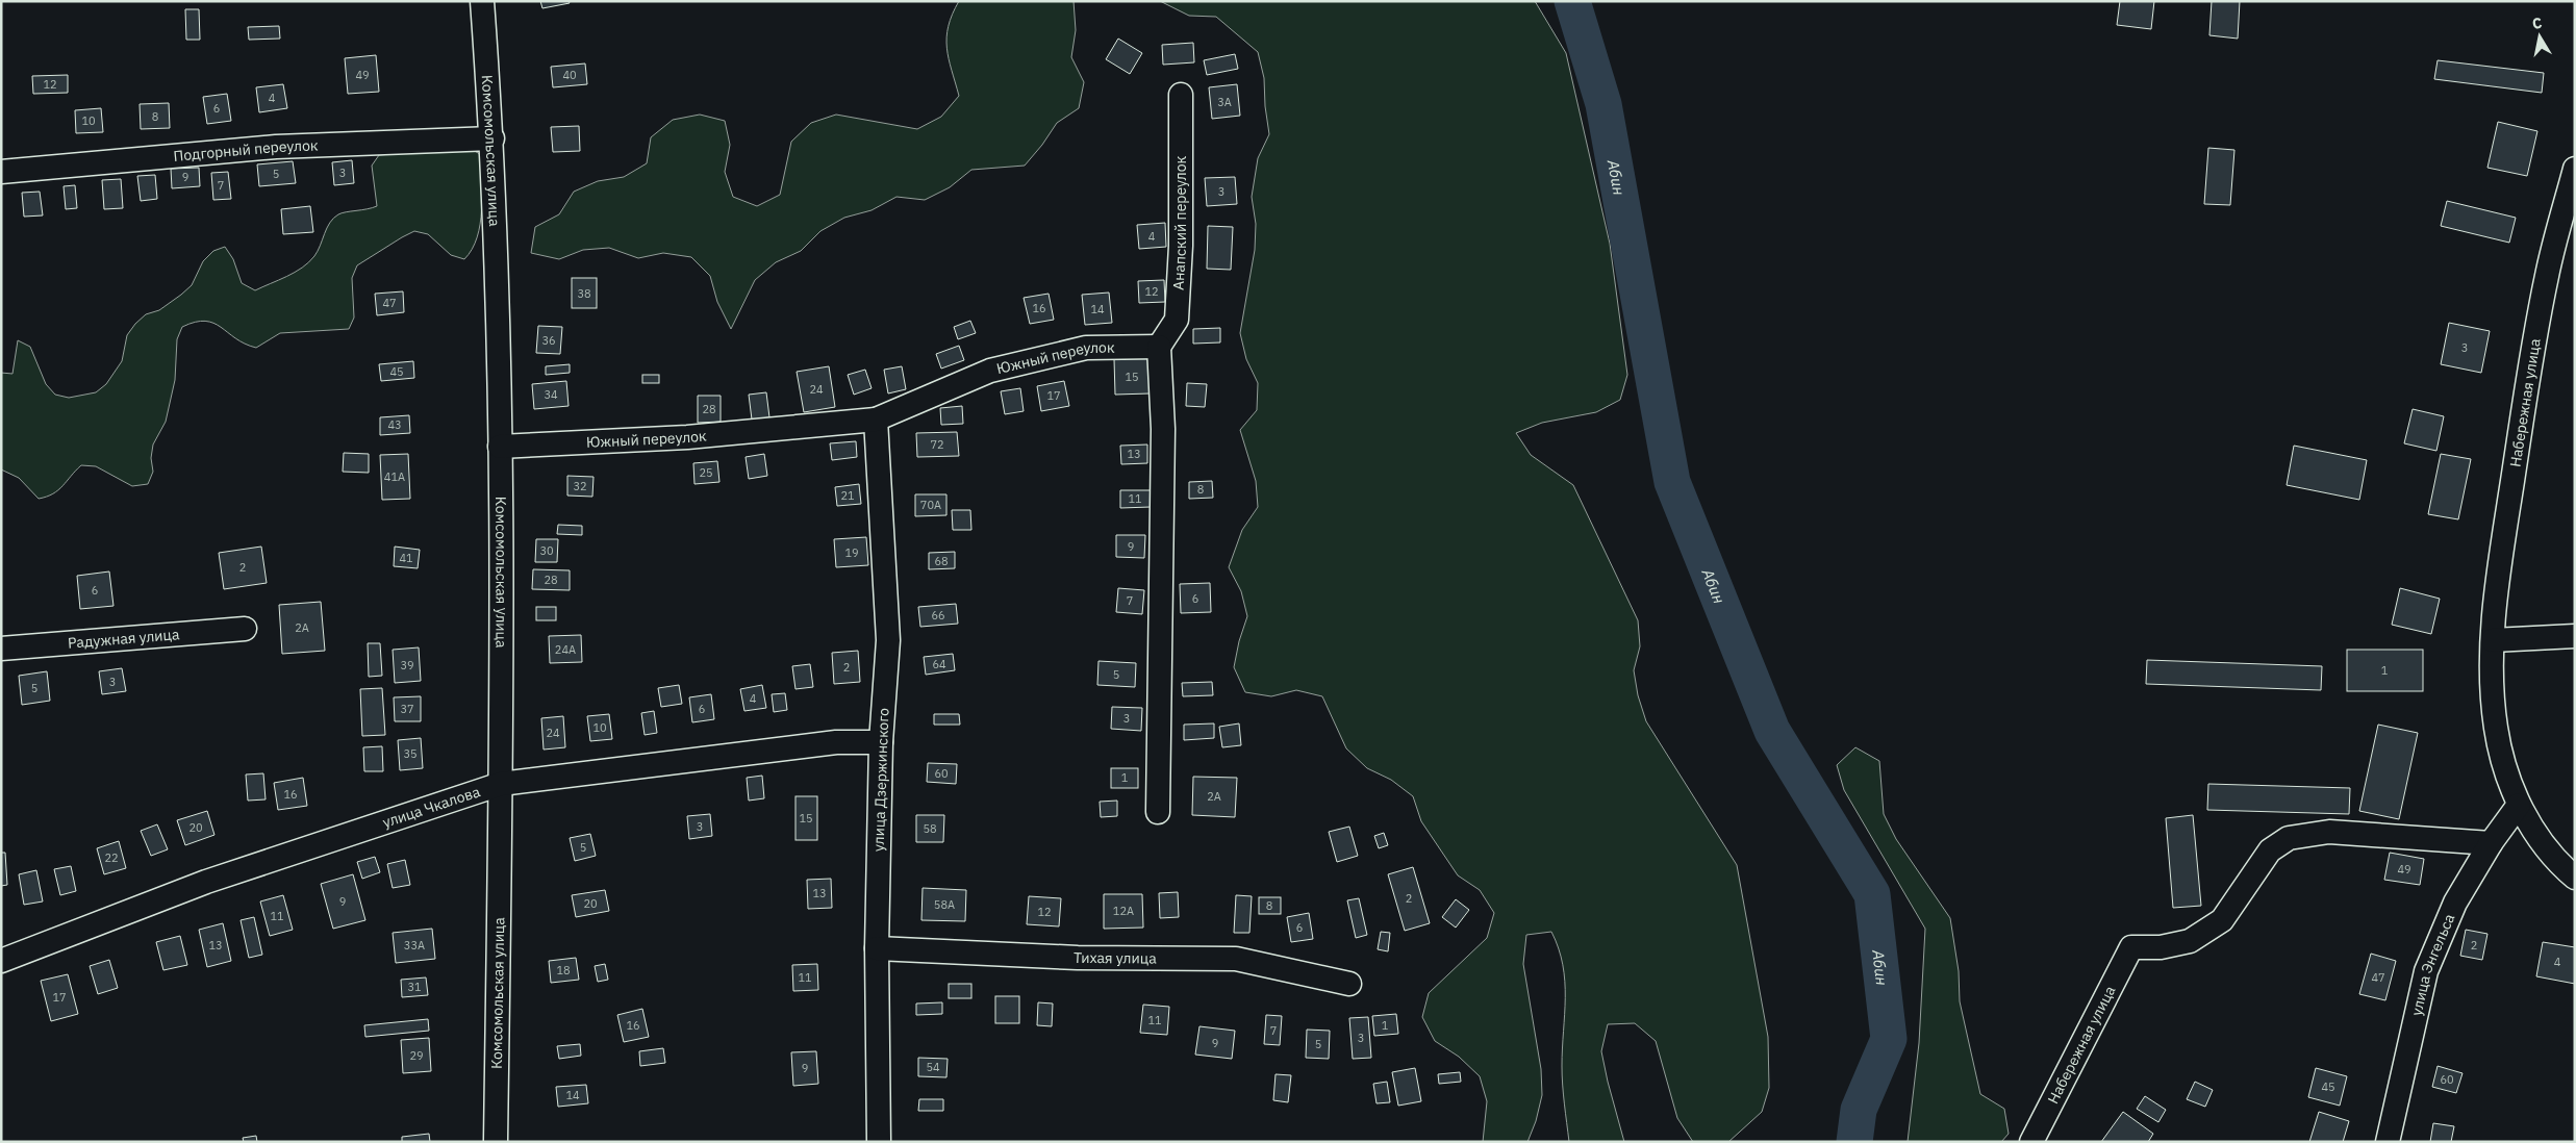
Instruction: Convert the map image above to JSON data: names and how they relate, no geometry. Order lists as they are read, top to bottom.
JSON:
{
  "streets": {
    "street": [
      "Подгорный переулок",
      "Комсомольская улица",
      "Анапский переулок",
      "Южный переулок",
      "Набережная улица",
      "Радужная улица",
      "улица Дзержинского",
      "улица Чкалова",
      "Тихая улица",
      "улица Энгельса"
    ]
  },
  "crossings": [
    ["Подгорный переулок", "Комсомольская улица"],
    ["Комсомольская улица", "Южный переулок"],
    ["Комсомольская улица", "улица Чкалова"],
    ["Анапский переулок", "Южный переулок"],
    ["Южный переулок", "улица Дзержинского"],
    ["Набережная улица", "улица Энгельса"],
    ["улица Дзержинского", "улица Чкалова"],
    ["улица Дзержинского", "Тихая улица"]
  ],
  "water": ["Абин"],
  "house_numbers": [
    "49",
    "40",
    "12",
    "4",
    "3А",
    "6",
    "8",
    "10",
    "3",
    "5",
    "9",
    "7",
    "3",
    "4",
    "12",
    "38",
    "47",
    "16",
    "14",
    "36",
    "3",
    "45",
    "15",
    "24",
    "34",
    "17",
    "28",
    "43",
    "72",
    "13",
    "25",
    "41А",
    "32",
    "8",
    "21",
    "11",
    "70А",
    "9",
    "30",
    "19",
    "41",
    "68",
    "2",
    "28",
    "6",
    "6",
    "7",
    "66",
    "2А",
    "24А",
    "64",
    "39",
    "2",
    "1",
    "5",
    "3",
    "5",
    "4",
    "37",
    "6",
    "3",
    "10",
    "24",
    "35",
    "60",
    "1",
    "16",
    "2А",
    "15",
    "3",
    "20",
    "58",
    "5",
    "22",
    "49",
    "13",
    "2",
    "9",
    "20",
    "58А",
    "8",
    "12А",
    "12",
    "11",
    "6",
    "13",
    "33А",
    "2",
    "4",
    "18",
    "11",
    "47",
    "31",
    "17",
    "11",
    "16",
    "1",
    "7",
    "3",
    "9",
    "5",
    "29",
    "54",
    "9",
    "60",
    "45",
    "14"
  ],
  "north": "top"
}
